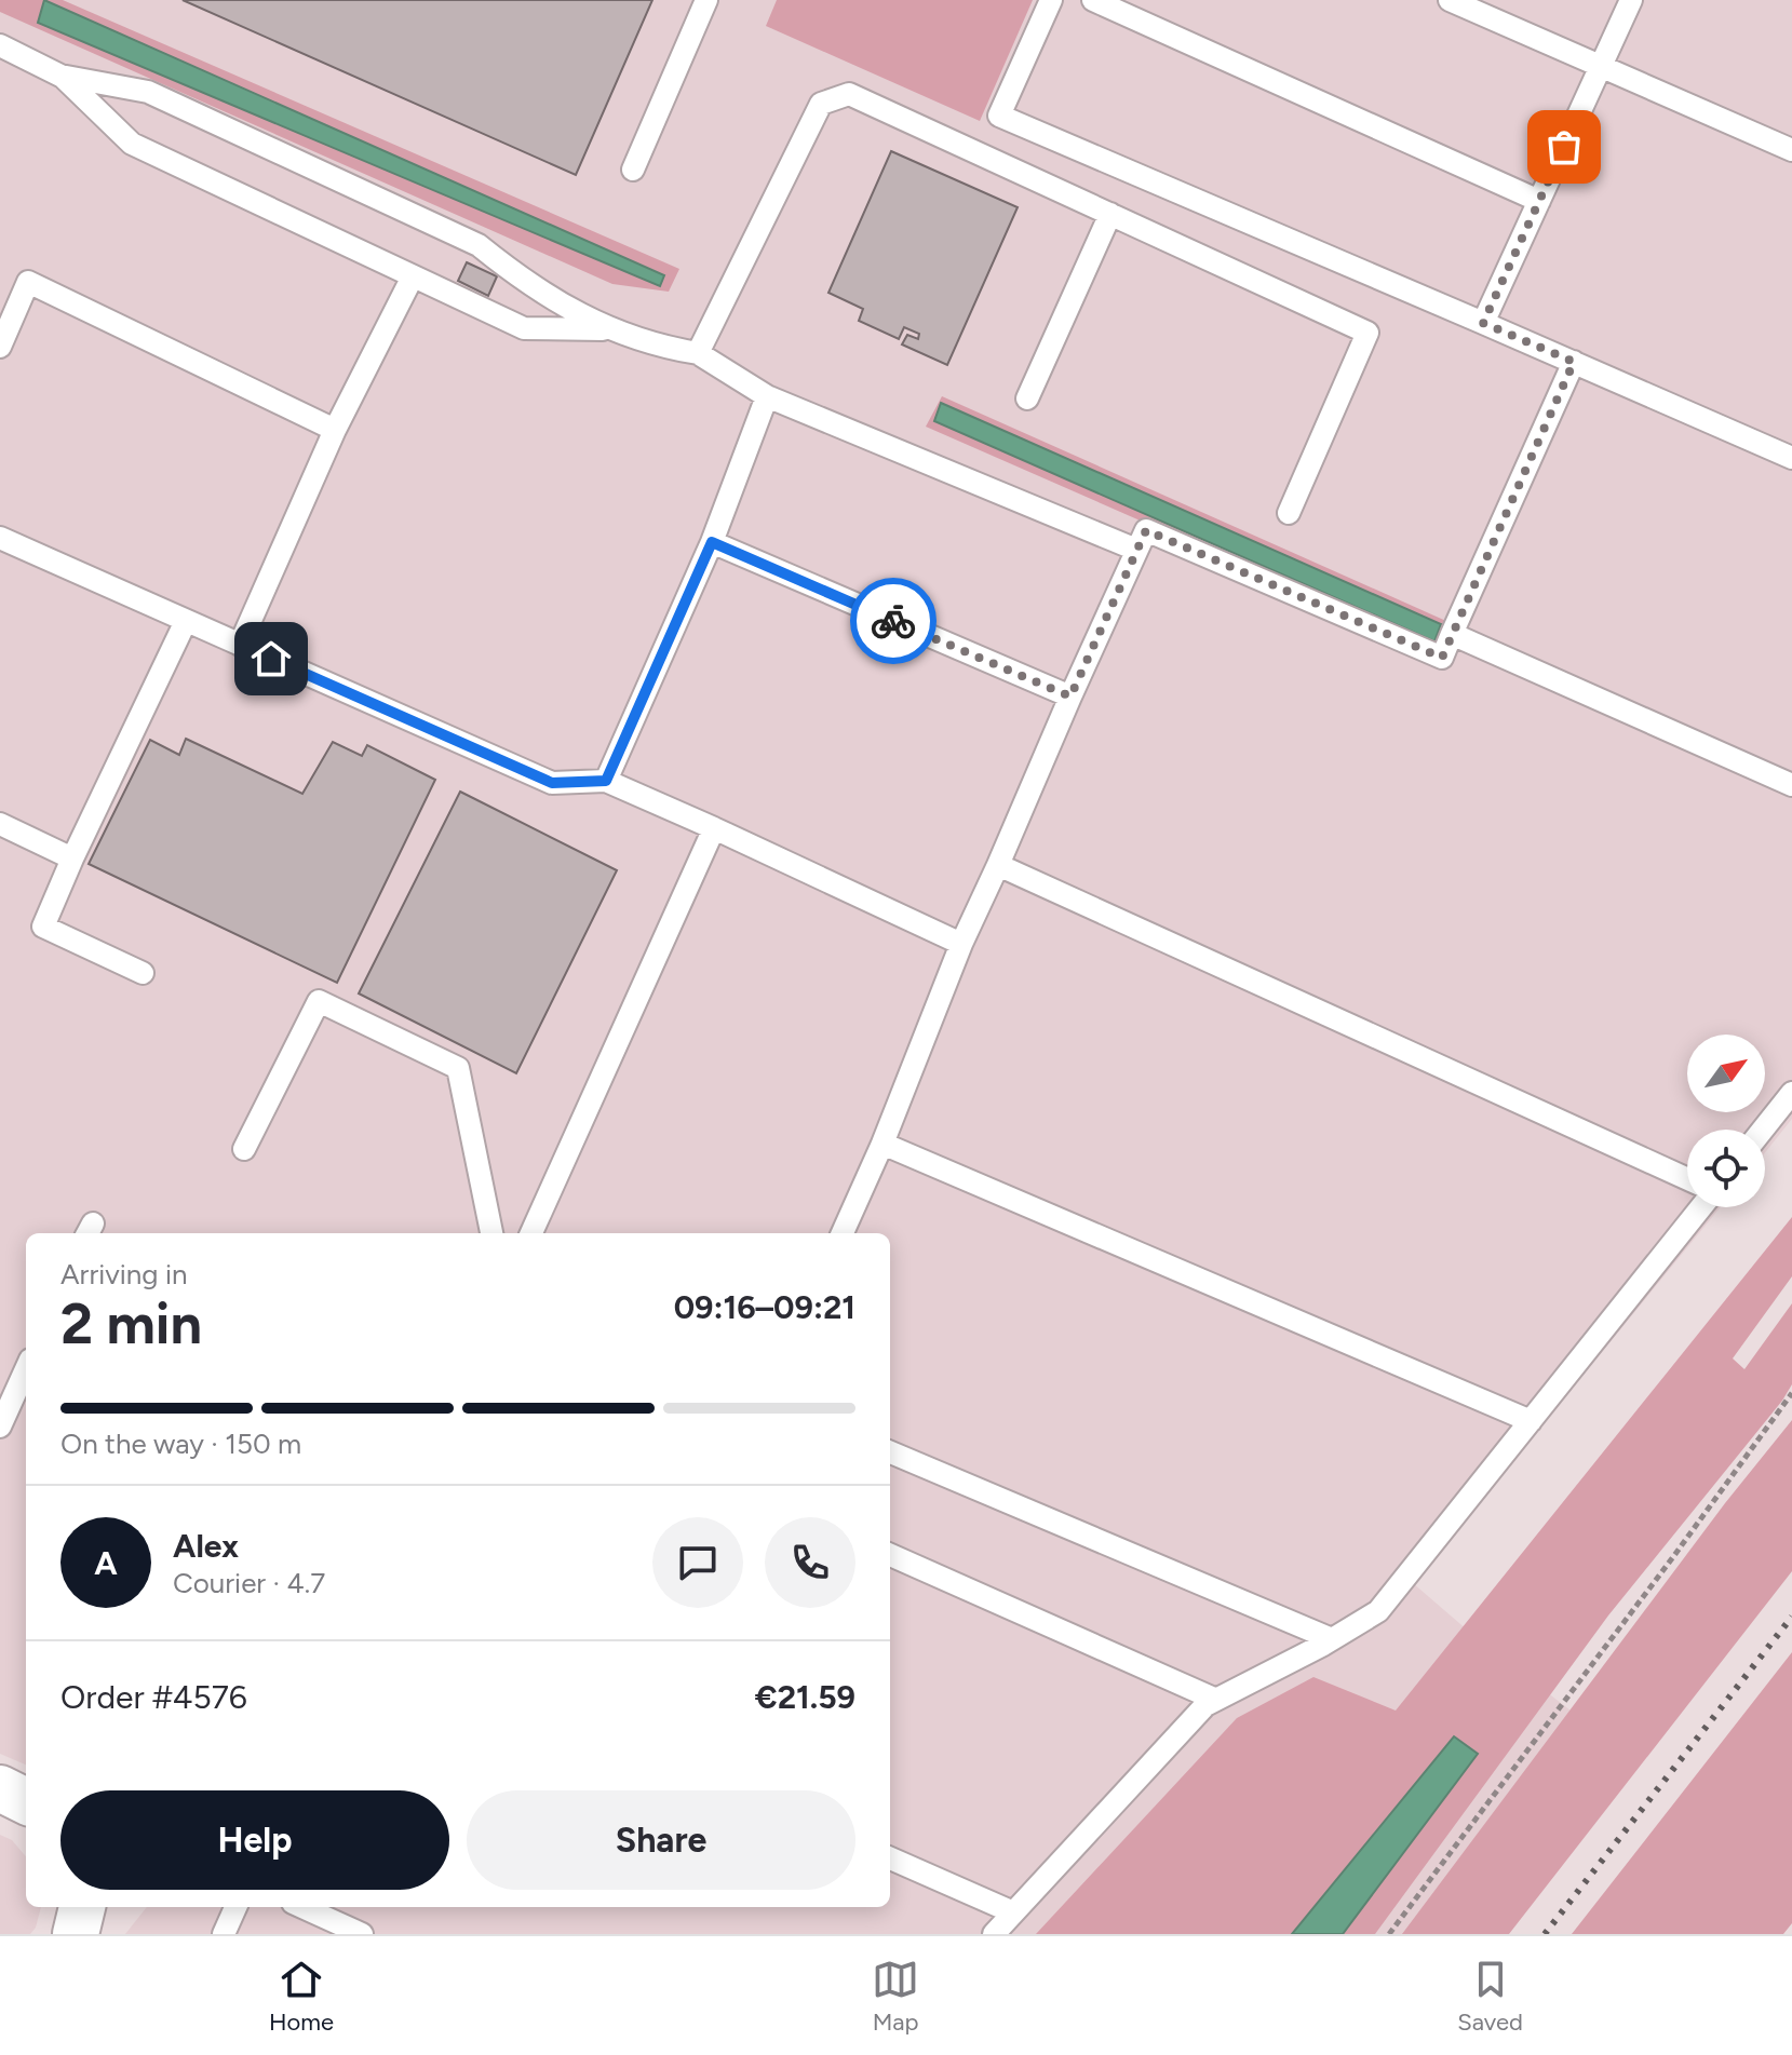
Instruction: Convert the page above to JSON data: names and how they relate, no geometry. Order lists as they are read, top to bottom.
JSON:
{
  "north": "top right",
  "page": {
    "heading": ["2 min", "Arriving in", "09:16–09:21"],
    "panel": [
      "Alex",
      "Courier · 4.7",
      "Order #4576",
      "€21.59"
    ],
    "bar": "On the way · 150 m",
    "round": "A",
    "buttons": ["Help", "Share"],
    "tabs": ["Home", "Map", "Saved"]
  }
}
